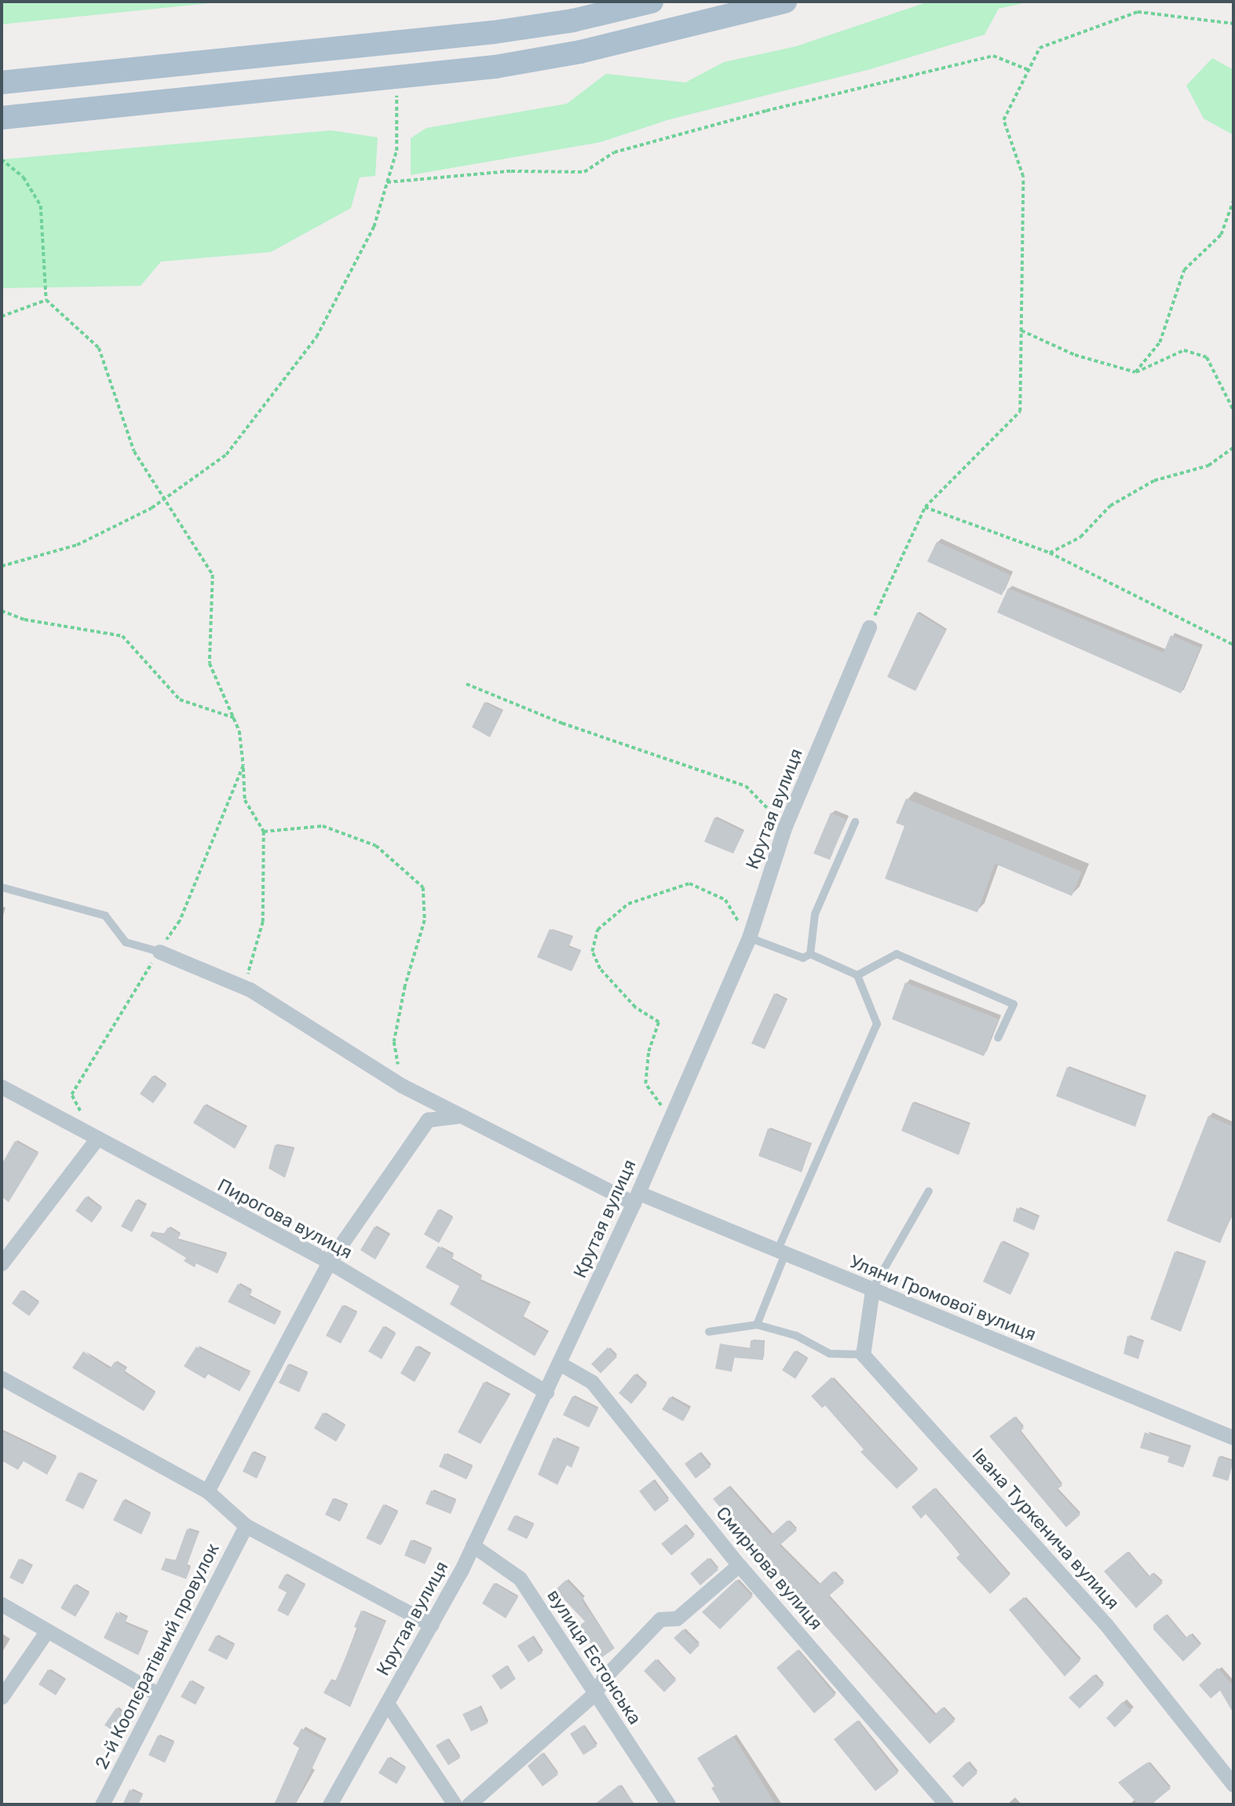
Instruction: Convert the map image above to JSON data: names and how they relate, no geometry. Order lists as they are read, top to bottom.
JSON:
{
  "streets": {
    "street": [
      "Крутая вулиця",
      "Пирогова вулиця",
      "Уляни Громової вулиця",
      "Івана Туркенича вулиця",
      "Смирнова вулиця",
      "2-й Коопєратівний провулок",
      "вулиця Естонська"
    ]
  },
  "crossings": [
    ["Крутая вулиця", "Пирогова вулиця"],
    ["Крутая вулиця", "Уляни Громової вулиця"],
    ["Крутая вулиця", "Смирнова вулиця"],
    ["Крутая вулиця", "вулиця Естонська"]
  ]
}
